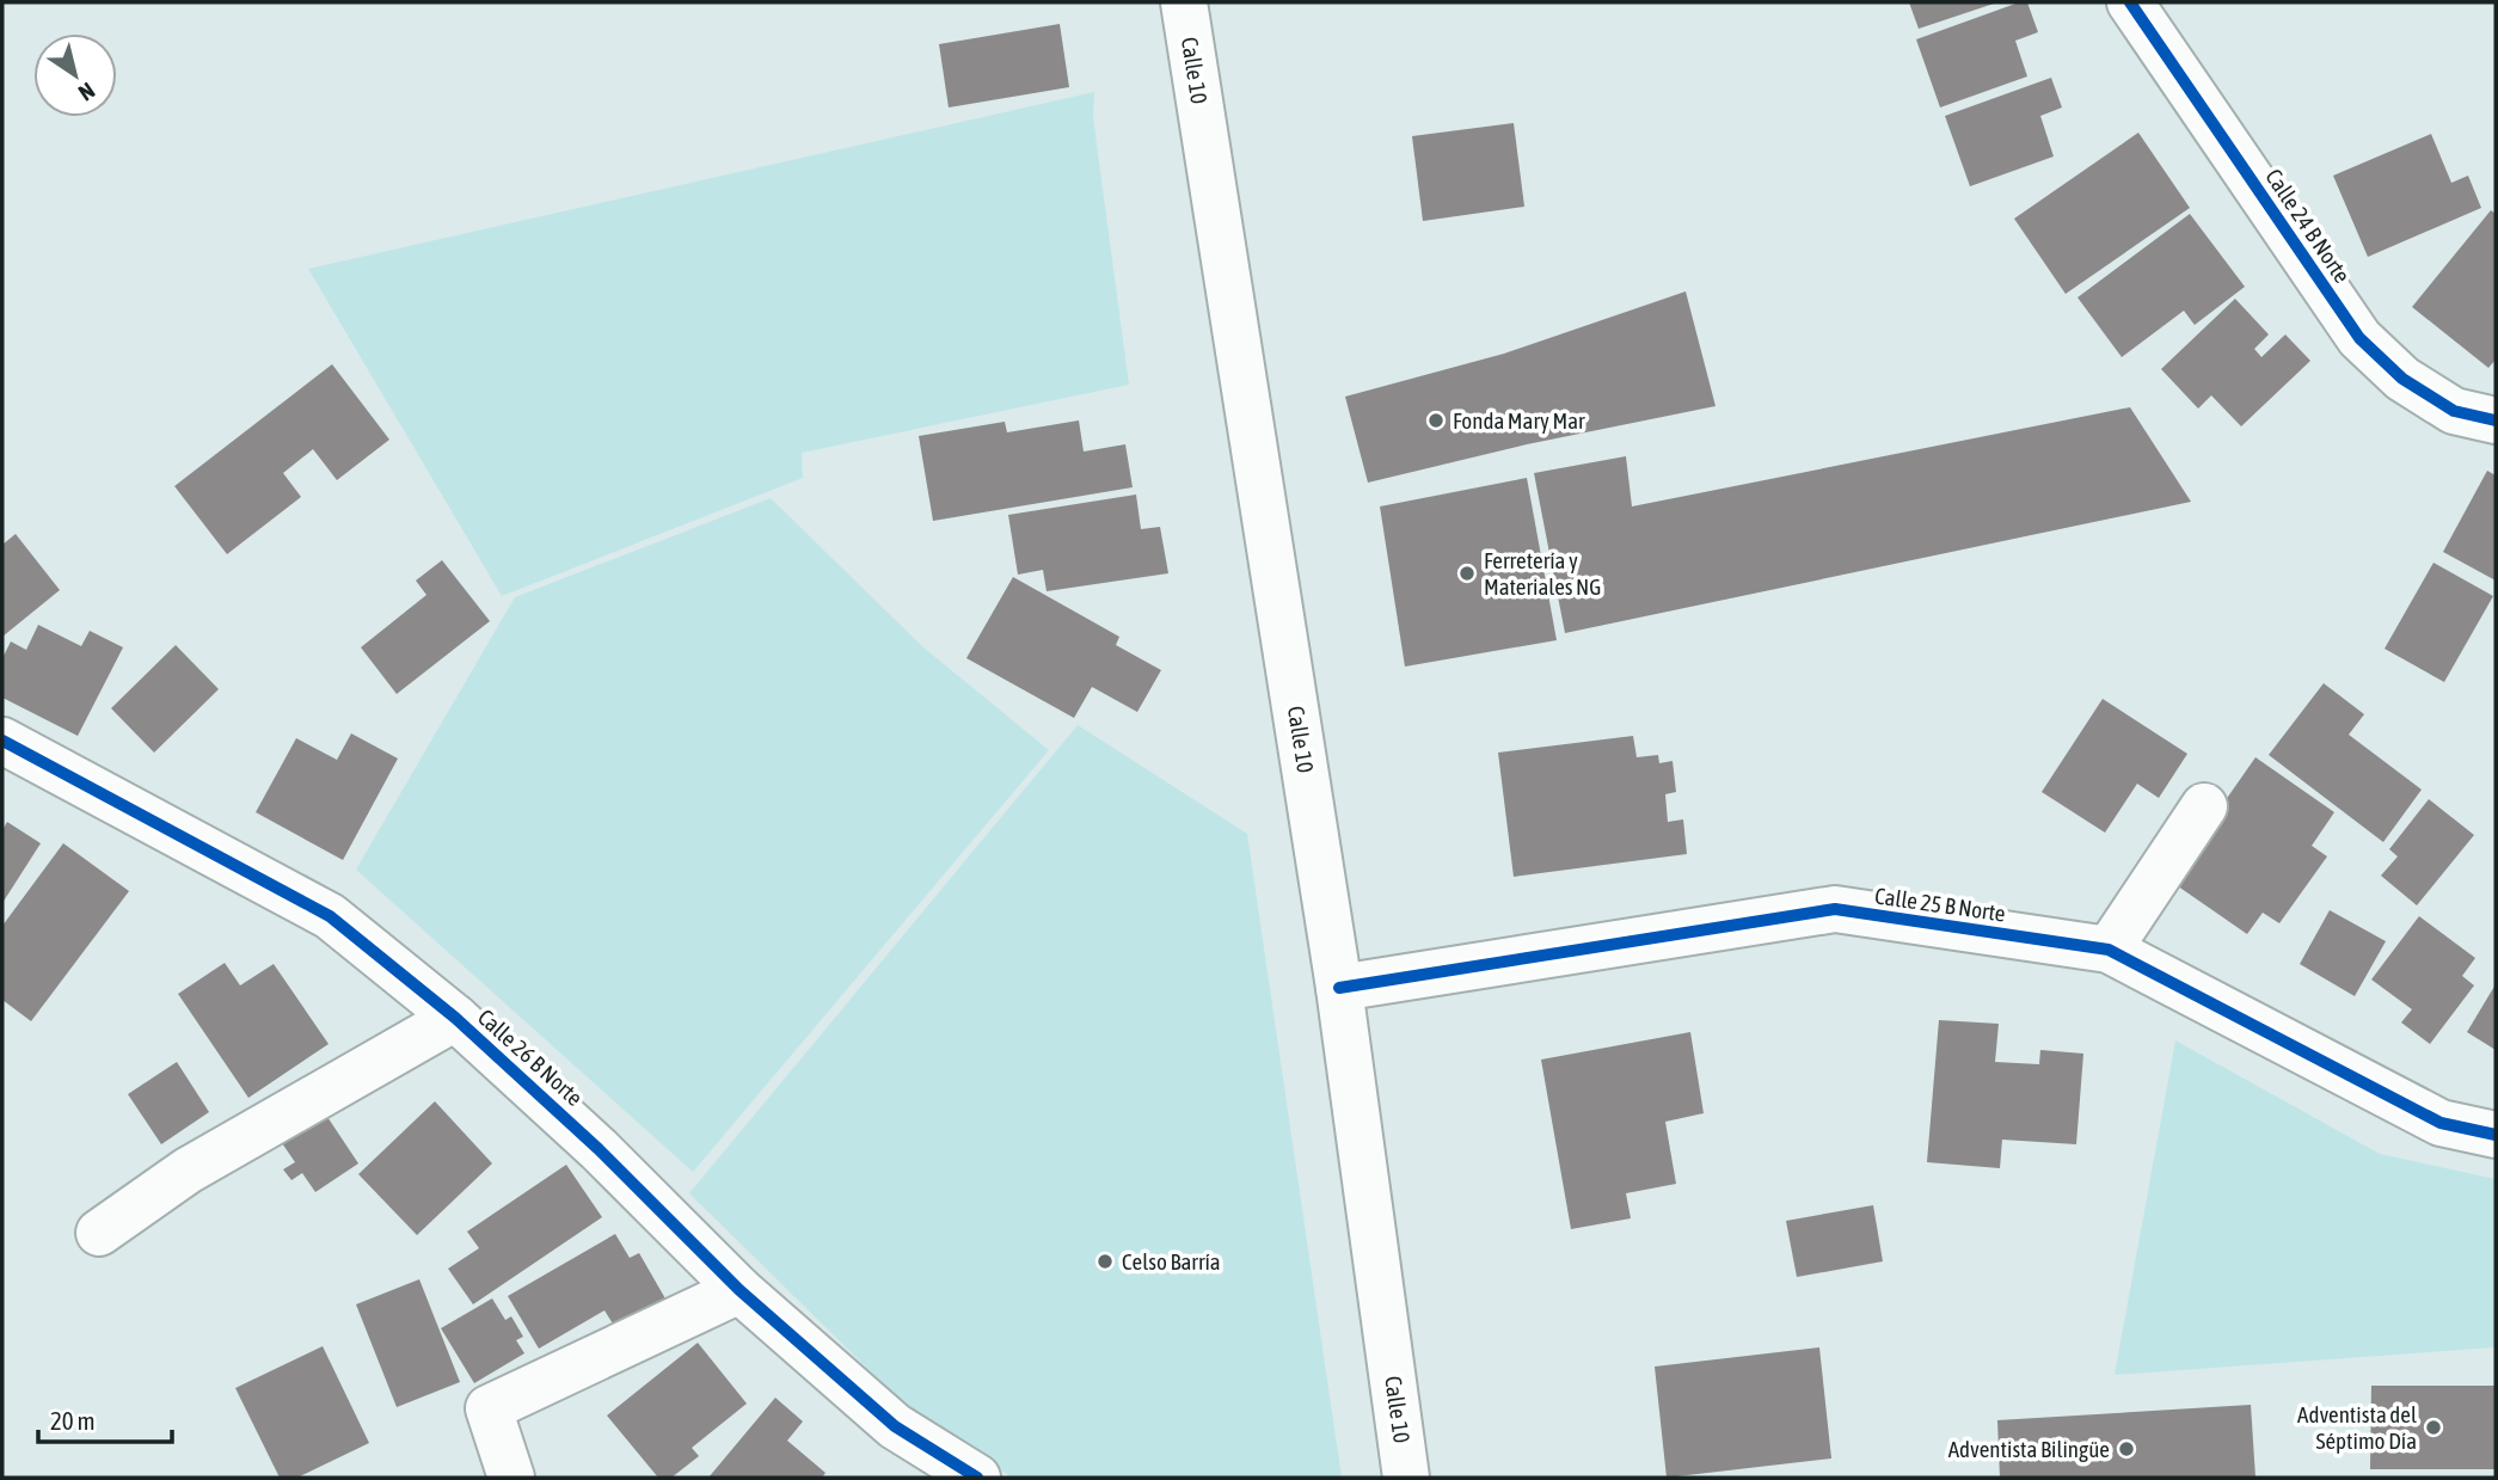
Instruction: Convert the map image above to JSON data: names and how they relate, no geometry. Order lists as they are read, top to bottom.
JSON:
{
  "streets": {
    "street": [
      "Calle 10",
      "Calle 24 B Norte",
      "Calle 25 B Norte",
      "Calle 26 B Norte"
    ]
  },
  "crossings": [
    ["Calle 10", "Calle 25 B Norte"]
  ],
  "places": [
    "Fonda Mary Mar",
    "Ferretería y Materiales NG",
    "Celso Barría",
    "Adventista del Séptimo Día",
    "Adventista Bilingüe"
  ],
  "scale_bar": "20 m",
  "north": "bottom right"
}
